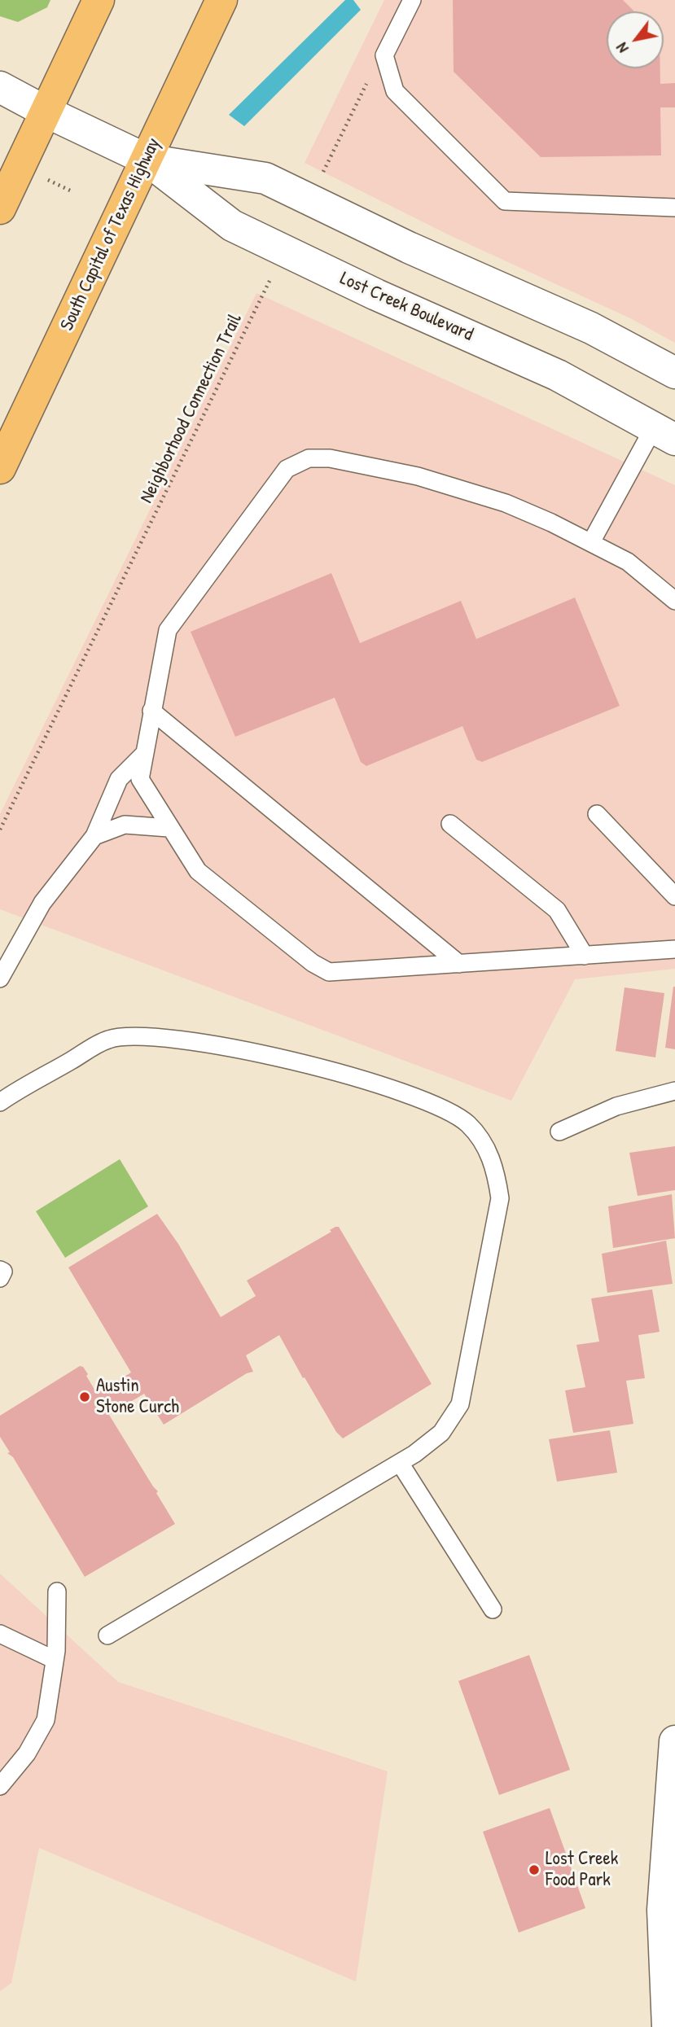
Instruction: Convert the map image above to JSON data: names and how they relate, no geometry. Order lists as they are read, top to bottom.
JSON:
{
  "streets": {
    "highway": ["South Capital of Texas Highway"],
    "street": ["Lost Creek Boulevard"],
    "path": ["Neighborhood Connection Trail"]
  },
  "crossings": [
    ["South Capital of Texas Highway", "Lost Creek Boulevard"],
    ["Lost Creek Boulevard", "Neighborhood Connection Trail"]
  ],
  "places": ["Austin Stone Curch", "Lost Creek Food Park"],
  "north": "bottom left"
}
